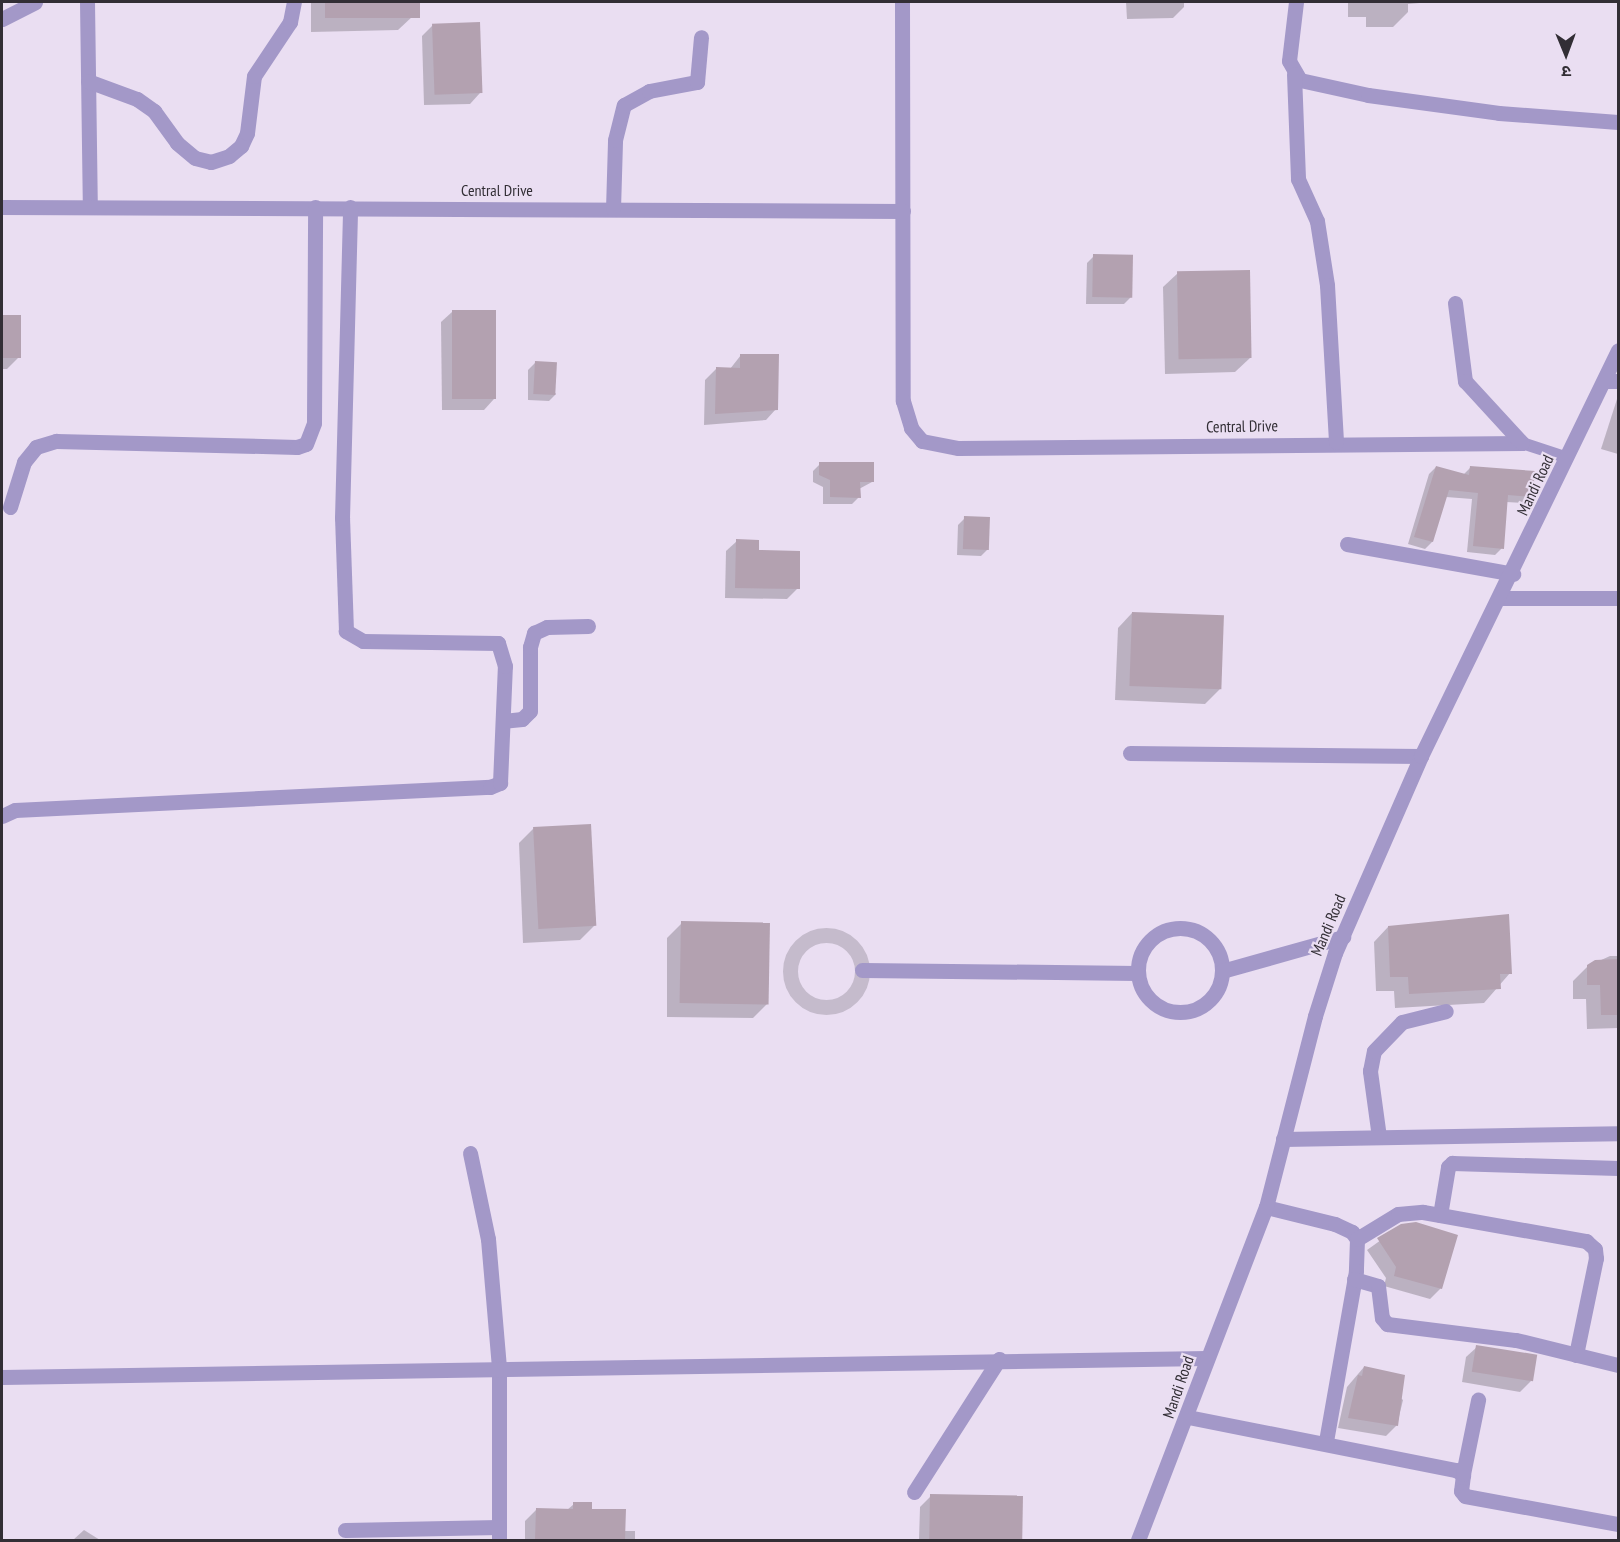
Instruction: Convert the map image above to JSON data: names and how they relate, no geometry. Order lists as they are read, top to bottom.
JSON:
{
  "streets": {
    "street": ["Central Drive", "Mandi Road"]
  },
  "crossings": [
    ["Central Drive", "Mandi Road"]
  ],
  "north": "bottom"
}
